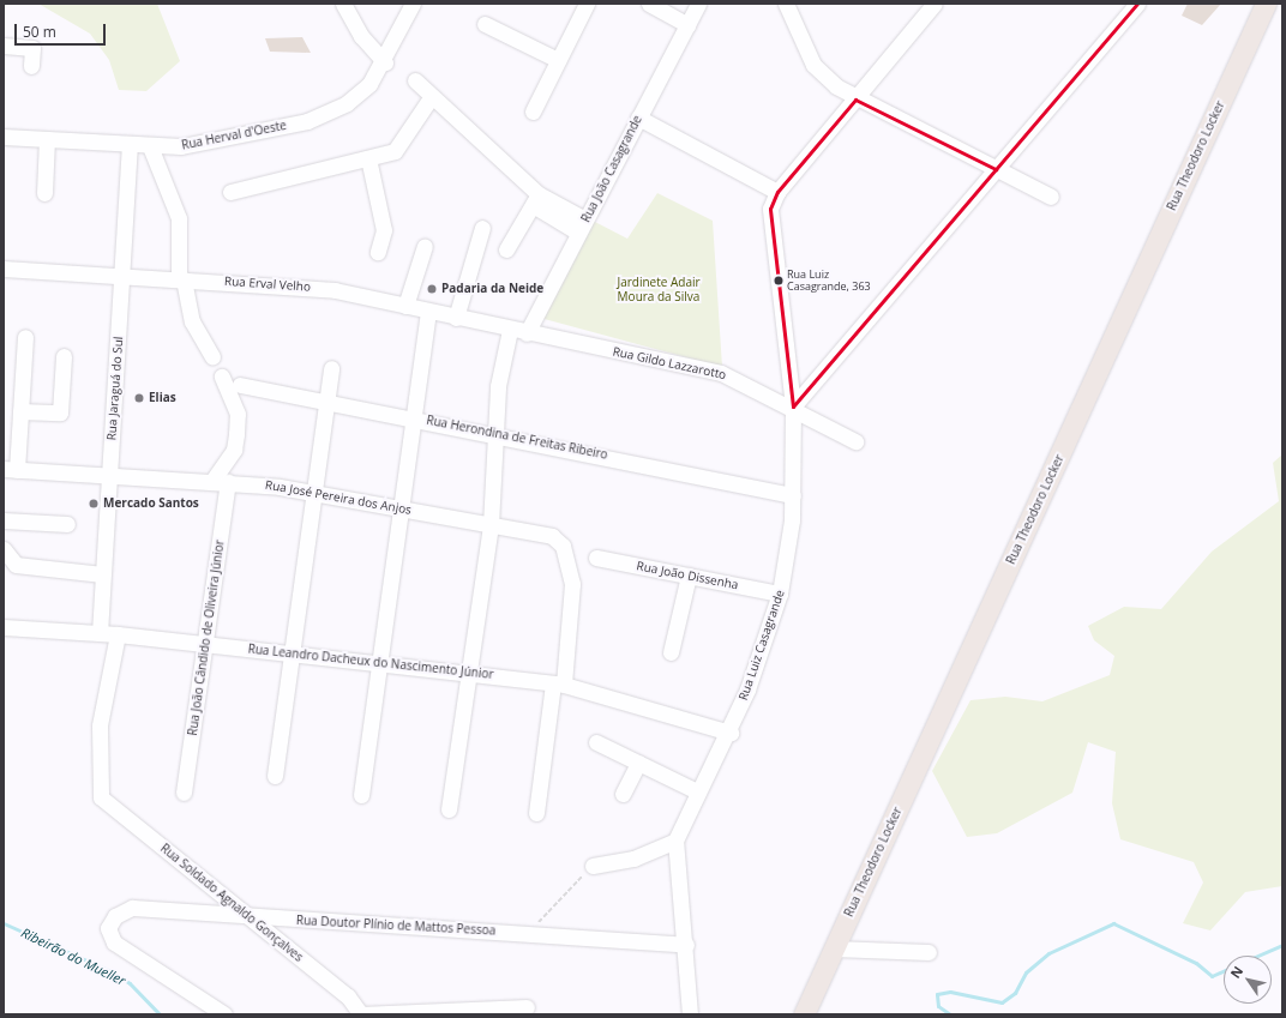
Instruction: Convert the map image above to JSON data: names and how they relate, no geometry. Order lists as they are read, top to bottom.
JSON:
{
  "streets": {
    "main road": ["Rua Theodoro Locker"],
    "street": [
      "Rua Herval d'Oeste",
      "Rua João Casagrande",
      "Rua Erval Velho",
      "Rua Gildo Lazzarotto",
      "Rua Jaraguá do Sul",
      "Rua Herondina de Freitas Ribeiro",
      "Rua José Pereira dos Anjos",
      "Rua João Dissenha",
      "Rua João Cândido de Oliveira Júnior",
      "Rua Luiz Casagrande",
      "Rua Leandro Dacheux do Nascimento Júnior",
      "Rua Soldado Agnaldo Gonçalves",
      "Rua Doutor Plínio de Mattos Pessoa"
    ]
  },
  "crossings": [
    ["Rua Herval d'Oeste", "Rua Jaraguá do Sul"],
    ["Rua João Casagrande", "Rua Erval Velho"],
    ["Rua João Casagrande", "Rua Gildo Lazzarotto"],
    ["Rua Erval Velho", "Rua Gildo Lazzarotto"],
    ["Rua Erval Velho", "Rua Jaraguá do Sul"],
    ["Rua Gildo Lazzarotto", "Rua Luiz Casagrande"],
    ["Rua Jaraguá do Sul", "Rua José Pereira dos Anjos"],
    ["Rua Jaraguá do Sul", "Rua Leandro Dacheux do Nascimento Júnior"],
    ["Rua Herondina de Freitas Ribeiro", "Rua Luiz Casagrande"],
    ["Rua José Pereira dos Anjos", "Rua João Cândido de Oliveira Júnior"],
    ["Rua José Pereira dos Anjos", "Rua Leandro Dacheux do Nascimento Júnior"],
    ["Rua João Dissenha", "Rua Luiz Casagrande"],
    ["Rua João Cândido de Oliveira Júnior", "Rua Leandro Dacheux do Nascimento Júnior"],
    ["Rua Luiz Casagrande", "Rua Leandro Dacheux do Nascimento Júnior"],
    ["Rua Luiz Casagrande", "Rua Doutor Plínio de Mattos Pessoa"],
    ["Rua Leandro Dacheux do Nascimento Júnior", "Rua Soldado Agnaldo Gonçalves"],
    ["Rua Soldado Agnaldo Gonçalves", "Rua Doutor Plínio de Mattos Pessoa"]
  ],
  "water": ["Ribeirão do Mueller"],
  "parks": ["Jardinete Adair Moura da Silva"],
  "places": [
    "Rua Luiz Casagrande, 363",
    "Padaria da Neide",
    "Elias",
    "Mercado Santos"
  ],
  "scale_bar": "50 m",
  "north": "top left"
}
